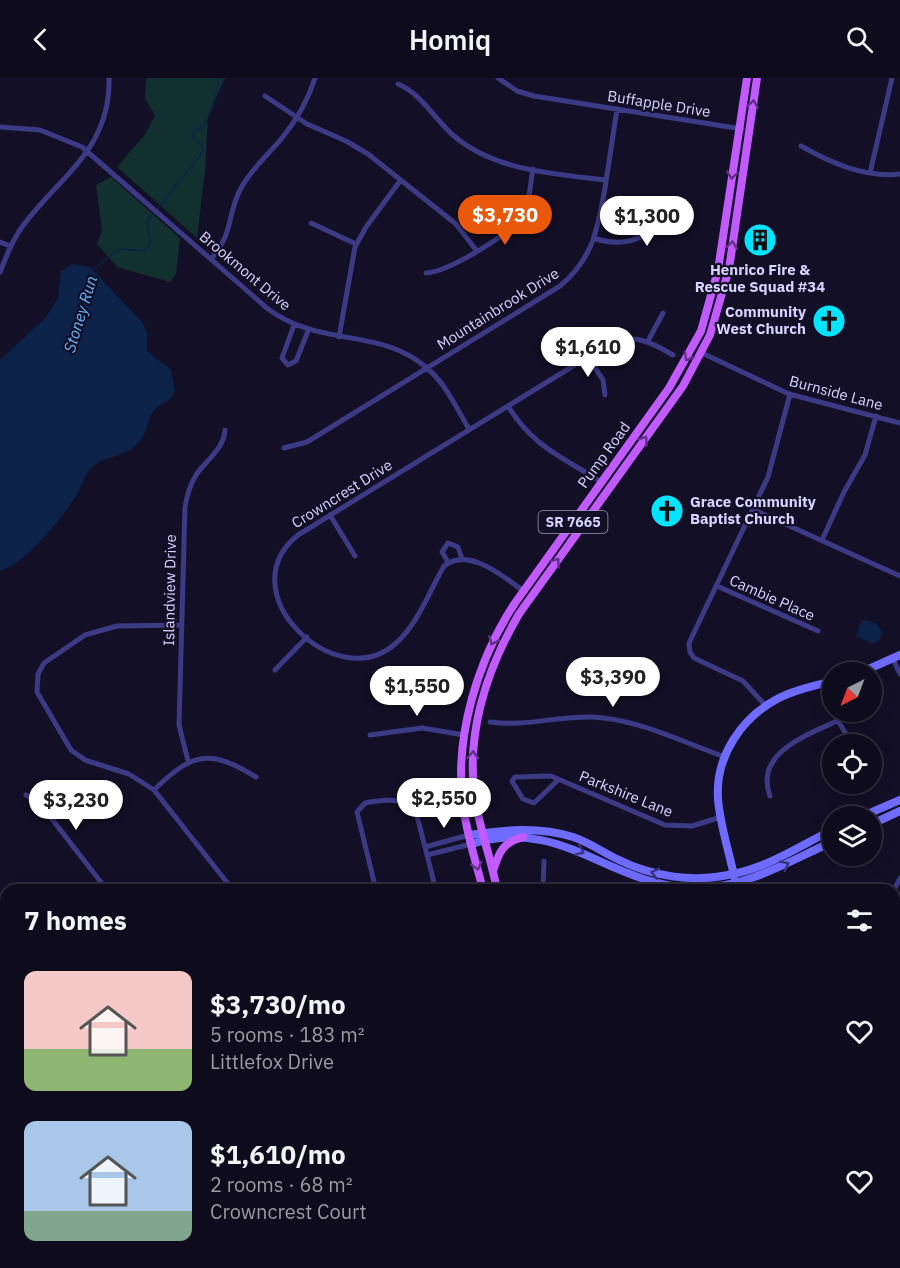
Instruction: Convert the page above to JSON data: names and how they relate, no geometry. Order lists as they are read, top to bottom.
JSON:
{
  "streets": {
    "main road": ["Pump Road", "SR 7665"],
    "street": [
      "Buffapple Drive",
      "Brookmont Drive",
      "Mountainbrook Drive",
      "Burnside Lane",
      "Crowncrest Drive",
      "Islandview Drive",
      "Cambie Place",
      "Parkshire Lane"
    ]
  },
  "crossings": [
    ["Buffapple Drive", "Mountainbrook Drive"],
    ["Buffapple Drive", "Pump Road"],
    ["Brookmont Drive", "Mountainbrook Drive"],
    ["Brookmont Drive", "Crowncrest Drive"],
    ["Burnside Lane", "Pump Road"],
    ["Pump Road", "Crowncrest Drive"]
  ],
  "water": ["Stoney Run"],
  "places": {
    "building": ["Henrico Fire & Rescue Squad #34"],
    "church": ["Community West Church", "Grace Community Baptist Church"]
  },
  "north": "bottom left",
  "page": {
    "header": "Homiq",
    "price": [
      "$3,730",
      "$1,300",
      "$1,610",
      "$3,390",
      "$1,550",
      "$2,550",
      "$3,230"
    ],
    "heading": "7 homes",
    "list": [
      {
        "name": "$3,730/mo",
        "note": "5 rooms · 183 m² · Littlefox Drive"
      },
      {
        "name": "$1,610/mo",
        "note": "2 rooms · 68 m² · Crowncrest Court"
      }
    ]
  }
}
